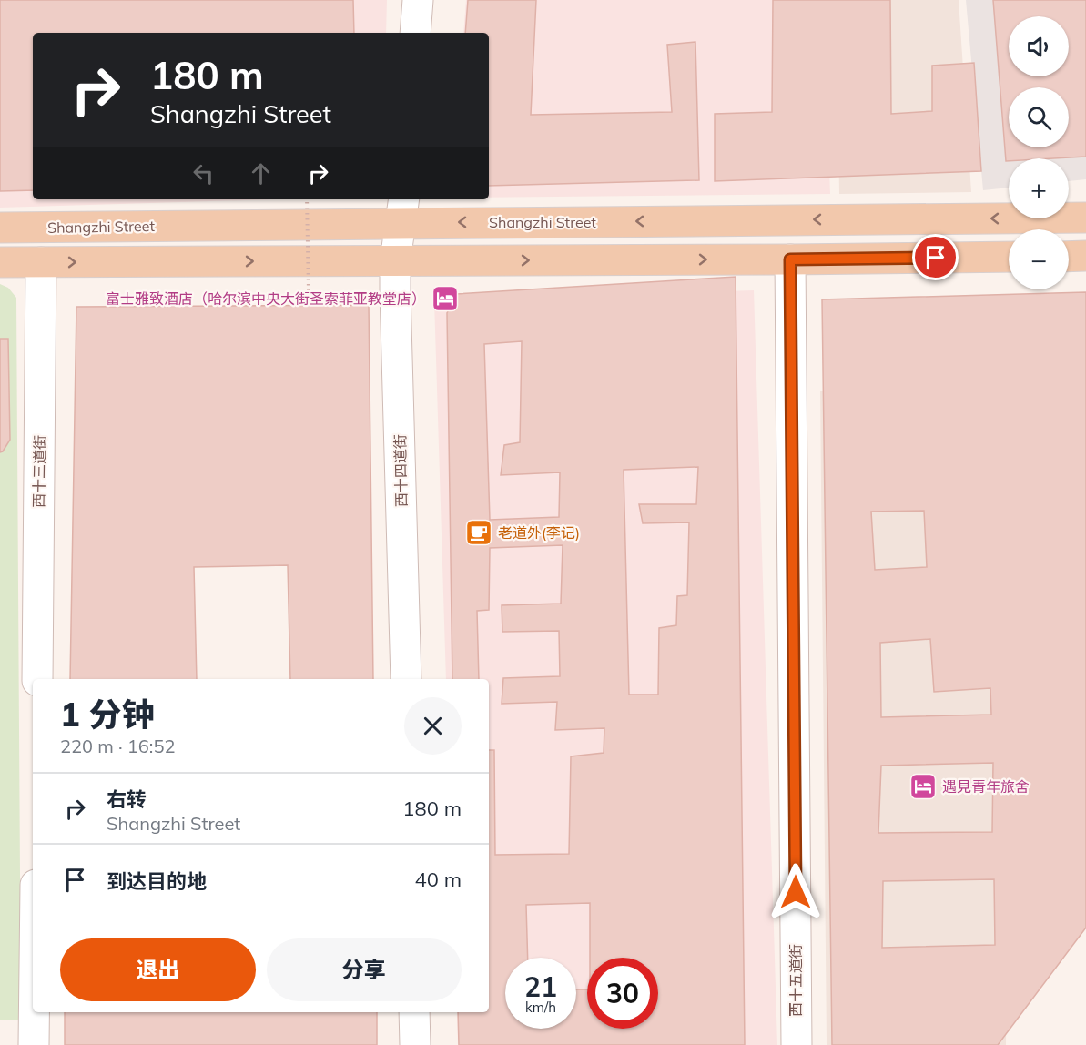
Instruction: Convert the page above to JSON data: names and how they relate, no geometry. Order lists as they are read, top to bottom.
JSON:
{
  "streets": {
    "main road": ["Shangzhi Street"],
    "street": ["西十四道街", "西十三道街", "西十五道街"]
  },
  "crossings": [
    ["Shangzhi Street", "西十四道街"]
  ],
  "places": {
    "hotel": ["富士雅致酒店（哈尔滨中央大街圣索菲亚教堂店）", "遇見青年旅舍"],
    "cafe": ["老道外(李记)"]
  },
  "page": {
    "map_buttons": ["+", "−"],
    "turn": ["180 m", "Shangzhi Street"],
    "heading": ["1 分钟", "220 m · 16:52"],
    "list": [
      {
        "name": "右转",
        "note": "Shangzhi Street",
        "value": "180 m"
      },
      {
        "name": "到达目的地",
        "value": "40 m"
      }
    ],
    "buttons": ["退出", "分享"],
    "speed": "21 km/h",
    "limit": "30"
  }
}
